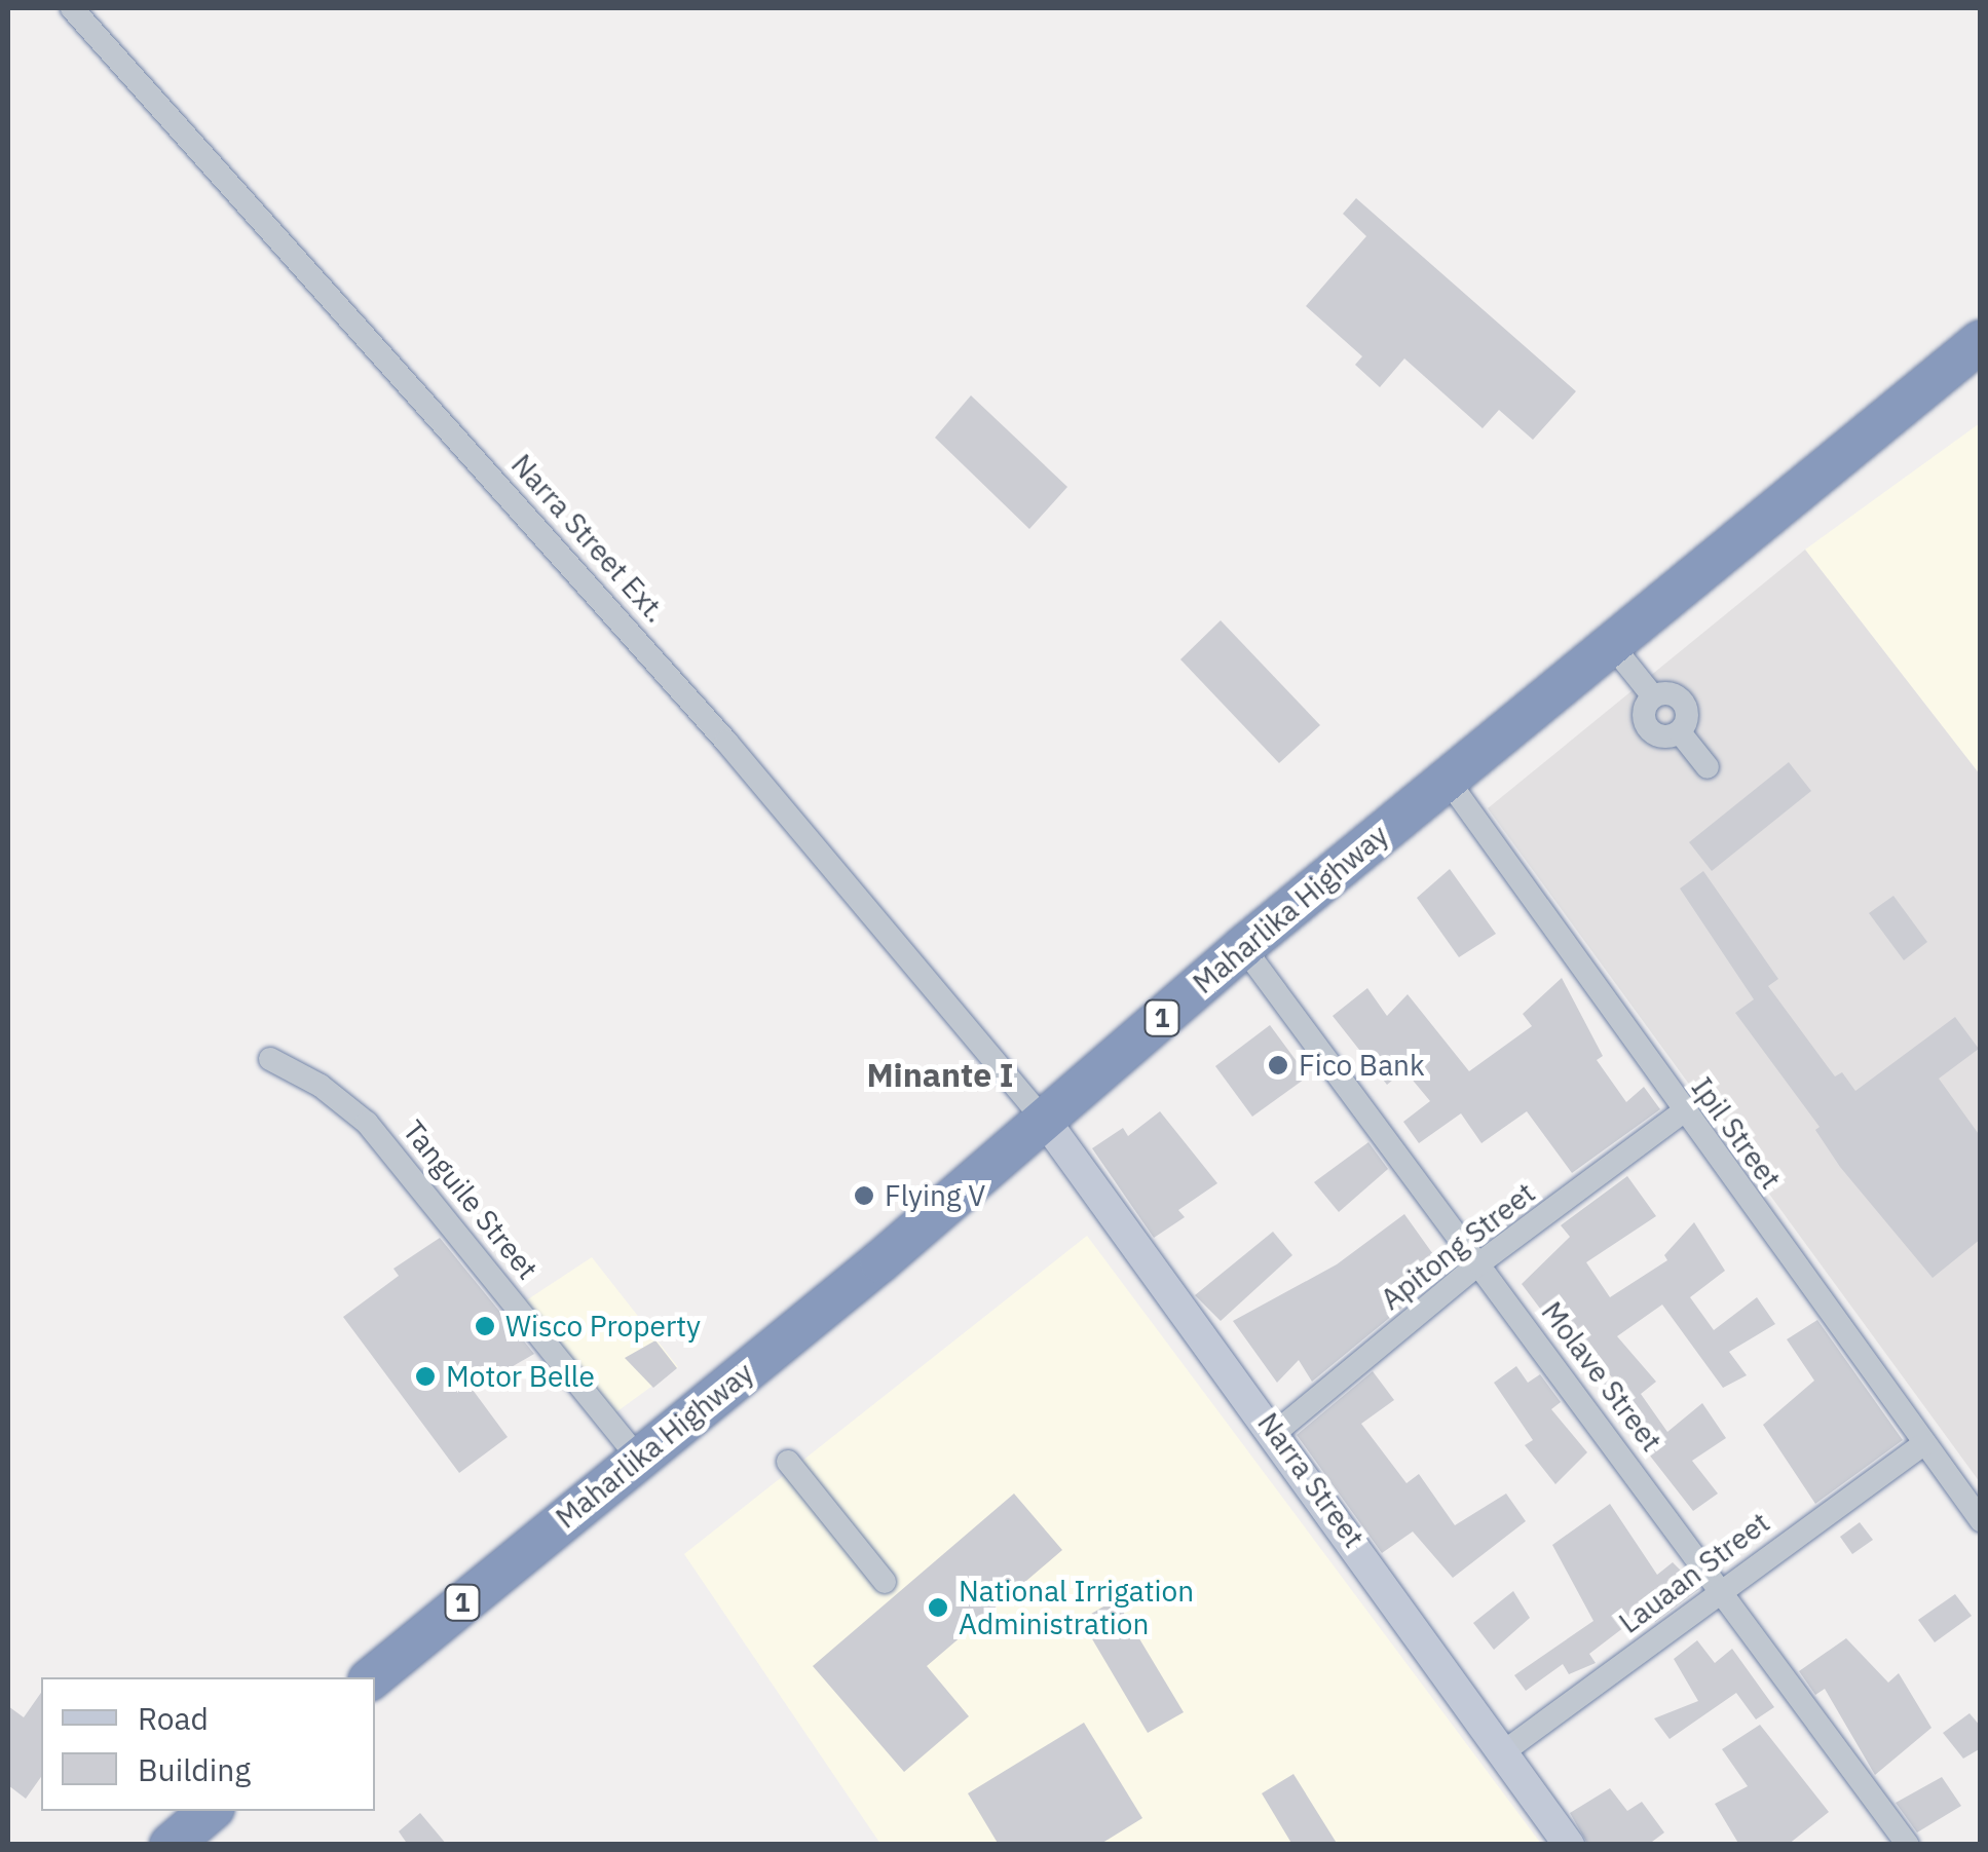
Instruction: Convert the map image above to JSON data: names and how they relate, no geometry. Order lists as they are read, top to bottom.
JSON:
{
  "streets": {
    "highway": ["Maharlika Highway", "1"],
    "street": [
      "Narra Street Ext.",
      "Ipil Street",
      "Tanguile Street",
      "Apitong Street",
      "Molave Street",
      "Narra Street",
      "Lauaan Street"
    ]
  },
  "crossings": [
    ["Narra Street Ext.", "Maharlika Highway"],
    ["Narra Street Ext.", "Narra Street"],
    ["Maharlika Highway", "Ipil Street"],
    ["Maharlika Highway", "Tanguile Street"],
    ["Maharlika Highway", "Molave Street"],
    ["Maharlika Highway", "Narra Street"],
    ["Ipil Street", "Apitong Street"],
    ["Ipil Street", "Lauaan Street"],
    ["Apitong Street", "Molave Street"],
    ["Apitong Street", "Narra Street"],
    ["Molave Street", "Lauaan Street"],
    ["Narra Street", "Lauaan Street"]
  ],
  "districts": ["Minante I"],
  "places": [
    "Fico Bank",
    "Flying V",
    "Wisco Property",
    "Motor Belle",
    "National Irrigation Administration"
  ],
  "legend": ["Road", "Building"]
}
